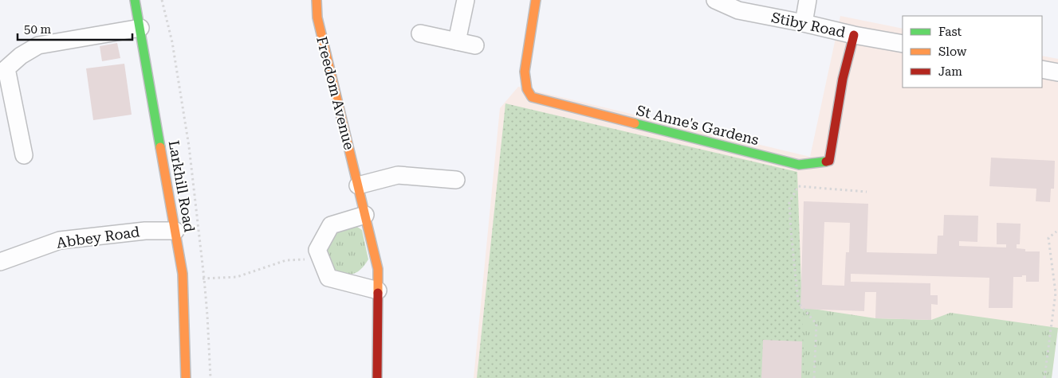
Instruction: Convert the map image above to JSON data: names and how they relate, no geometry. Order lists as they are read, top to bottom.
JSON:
{
  "streets": {
    "street": [
      "Stiby Road",
      "Freedom Avenue",
      "St Anne's Gardens",
      "Larkhill Road",
      "Abbey Road"
    ]
  },
  "crossings": [
    ["Stiby Road", "St Anne's Gardens"],
    ["Larkhill Road", "Abbey Road"]
  ],
  "legend": ["Fast", "Slow", "Jam"],
  "scale_bar": "50 m"
}
